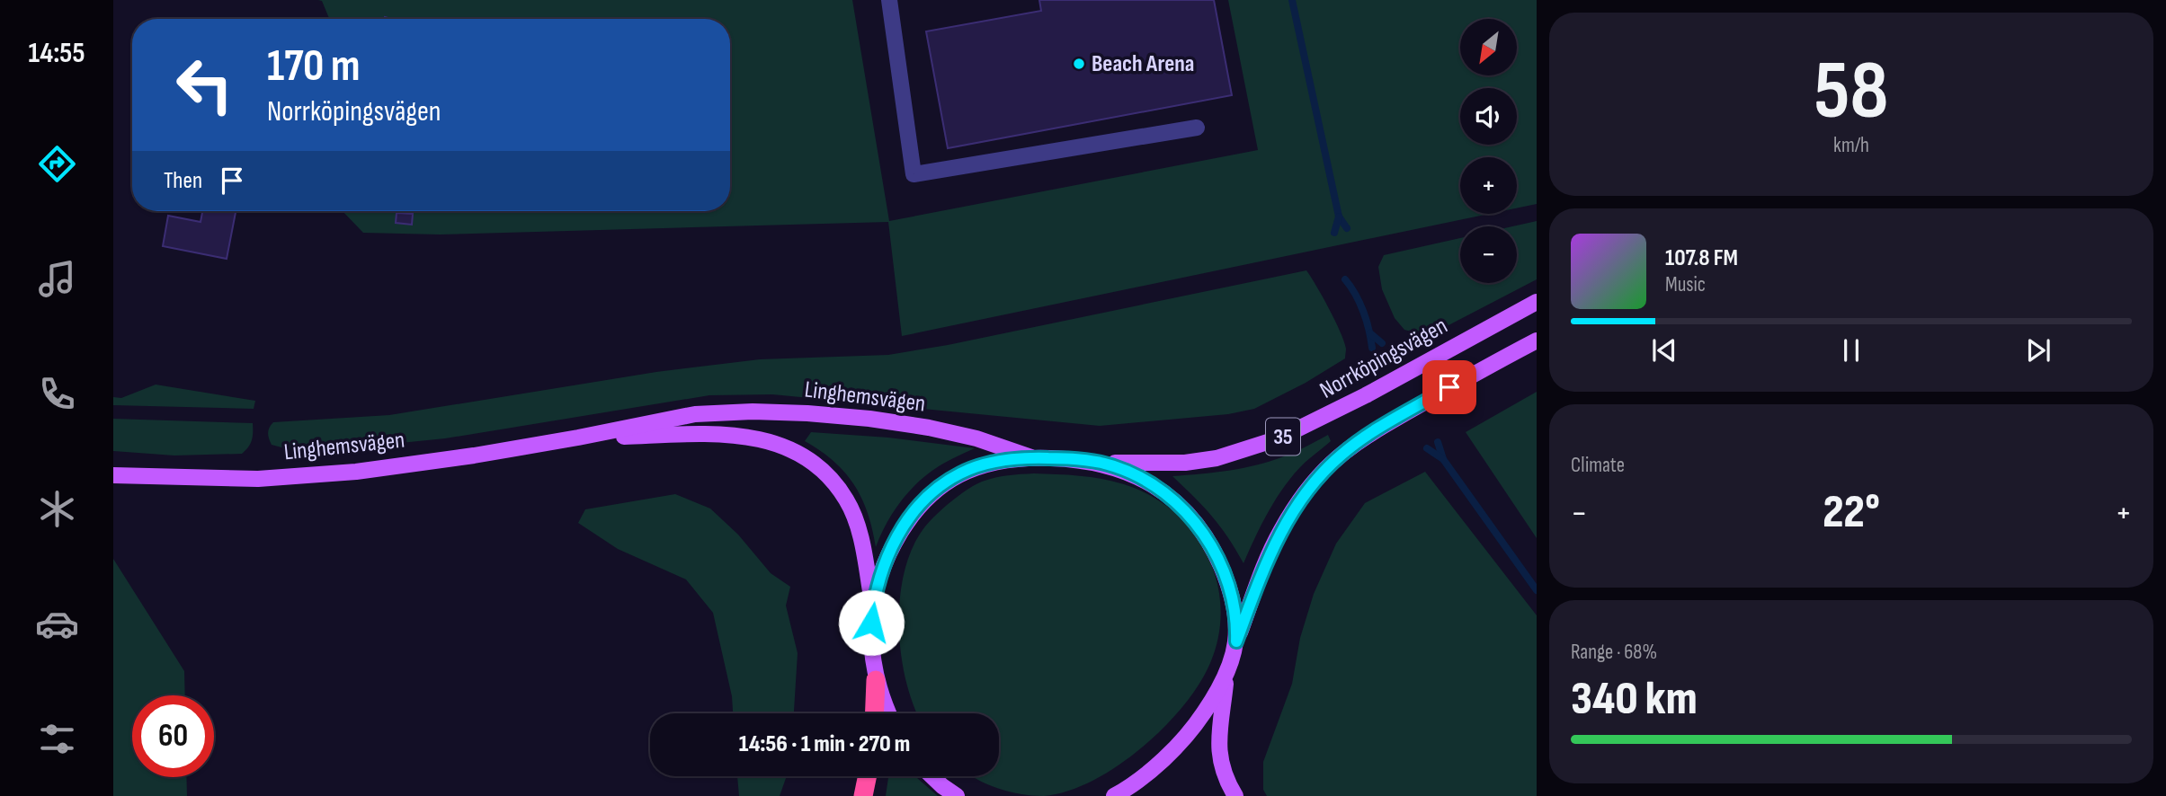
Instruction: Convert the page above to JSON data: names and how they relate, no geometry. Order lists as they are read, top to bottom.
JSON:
{
  "streets": {
    "main road": ["Norrköpingsvägen", "Linghemsvägen", "35"]
  },
  "crossings": [
    ["Norrköpingsvägen", "35"],
    ["Linghemsvägen", "35"]
  ],
  "places": ["Beach Arena"],
  "north": "bottom left",
  "page": {
    "tabs": "14:55",
    "tile": [
      ["58", "km/h"],
      "Climate",
      ["Range · 68%", "340 km"]
    ],
    "map_buttons": ["+", "−"],
    "turn": ["170 m", "Norrköpingsvägen"],
    "then": "Then",
    "song": ["107.8 FM", "Music"],
    "heat": ["−", "22°", "+"],
    "limit": "60",
    "trip": "14:56 · 1 min · 270 m"
  }
}
